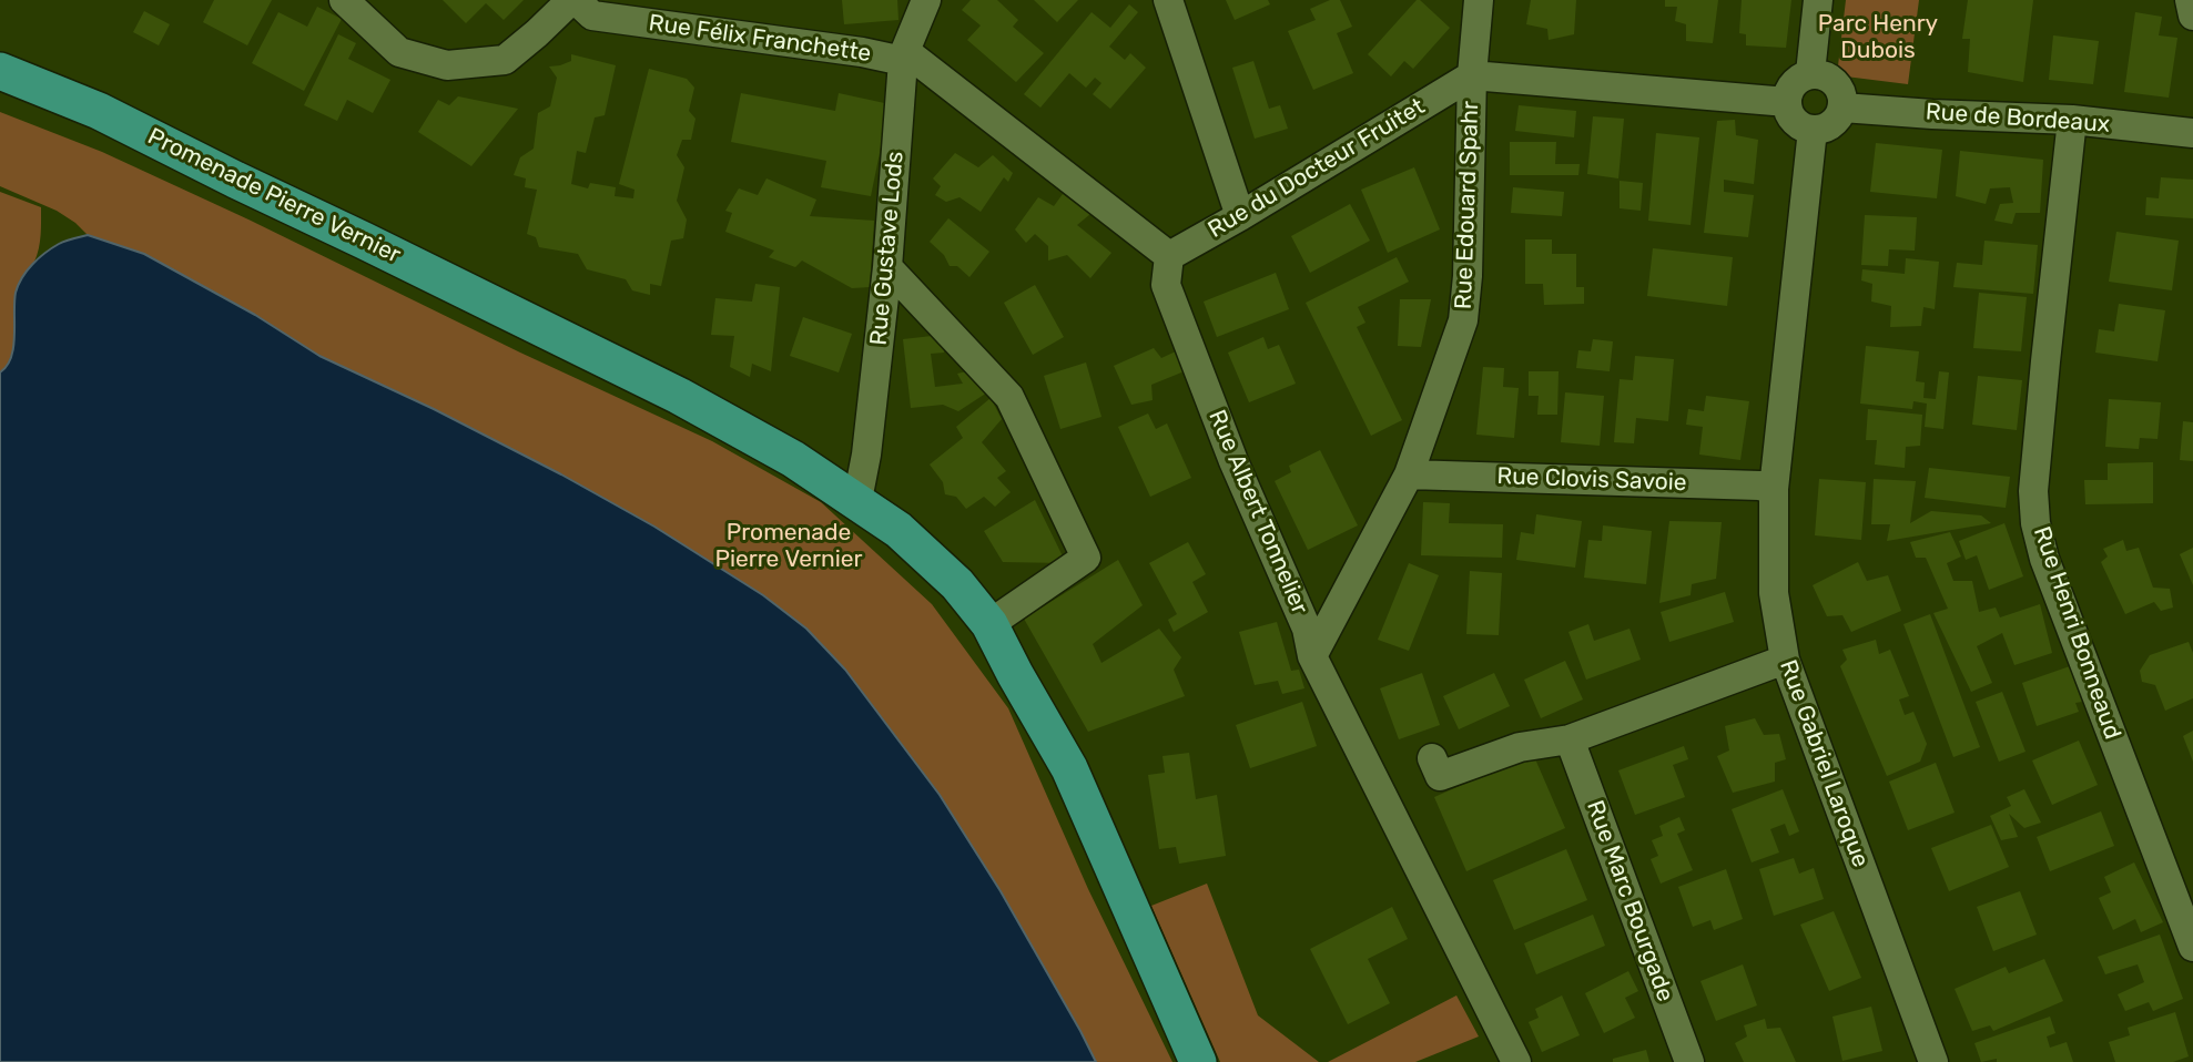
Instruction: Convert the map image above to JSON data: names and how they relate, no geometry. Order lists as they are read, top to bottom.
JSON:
{
  "streets": {
    "main road": ["Promenade Pierre Vernier"],
    "street": [
      "Rue Félix Franchette",
      "Rue de Bordeaux",
      "Rue du Docteur Fruitet",
      "Rue Edouard Spahr",
      "Rue Gustave Lods",
      "Rue Clovis Savoie",
      "Rue Albert Tonnelier",
      "Rue Henri Bonneaud",
      "Rue Gabriel Laroque",
      "Rue Marc Bourgade"
    ]
  },
  "crossings": [
    ["Rue Félix Franchette", "Rue Gustave Lods"],
    ["Rue de Bordeaux", "Rue Henri Bonneaud"],
    ["Rue de Bordeaux", "Rue Gabriel Laroque"],
    ["Rue du Docteur Fruitet", "Rue Edouard Spahr"],
    ["Rue du Docteur Fruitet", "Rue Albert Tonnelier"],
    ["Promenade Pierre Vernier", "Rue Gustave Lods"],
    ["Rue Edouard Spahr", "Rue Clovis Savoie"],
    ["Rue Edouard Spahr", "Rue Albert Tonnelier"],
    ["Rue Clovis Savoie", "Rue Gabriel Laroque"]
  ],
  "parks": ["Parc Henry Dubois", "Promenade Pierre Vernier"]
}
